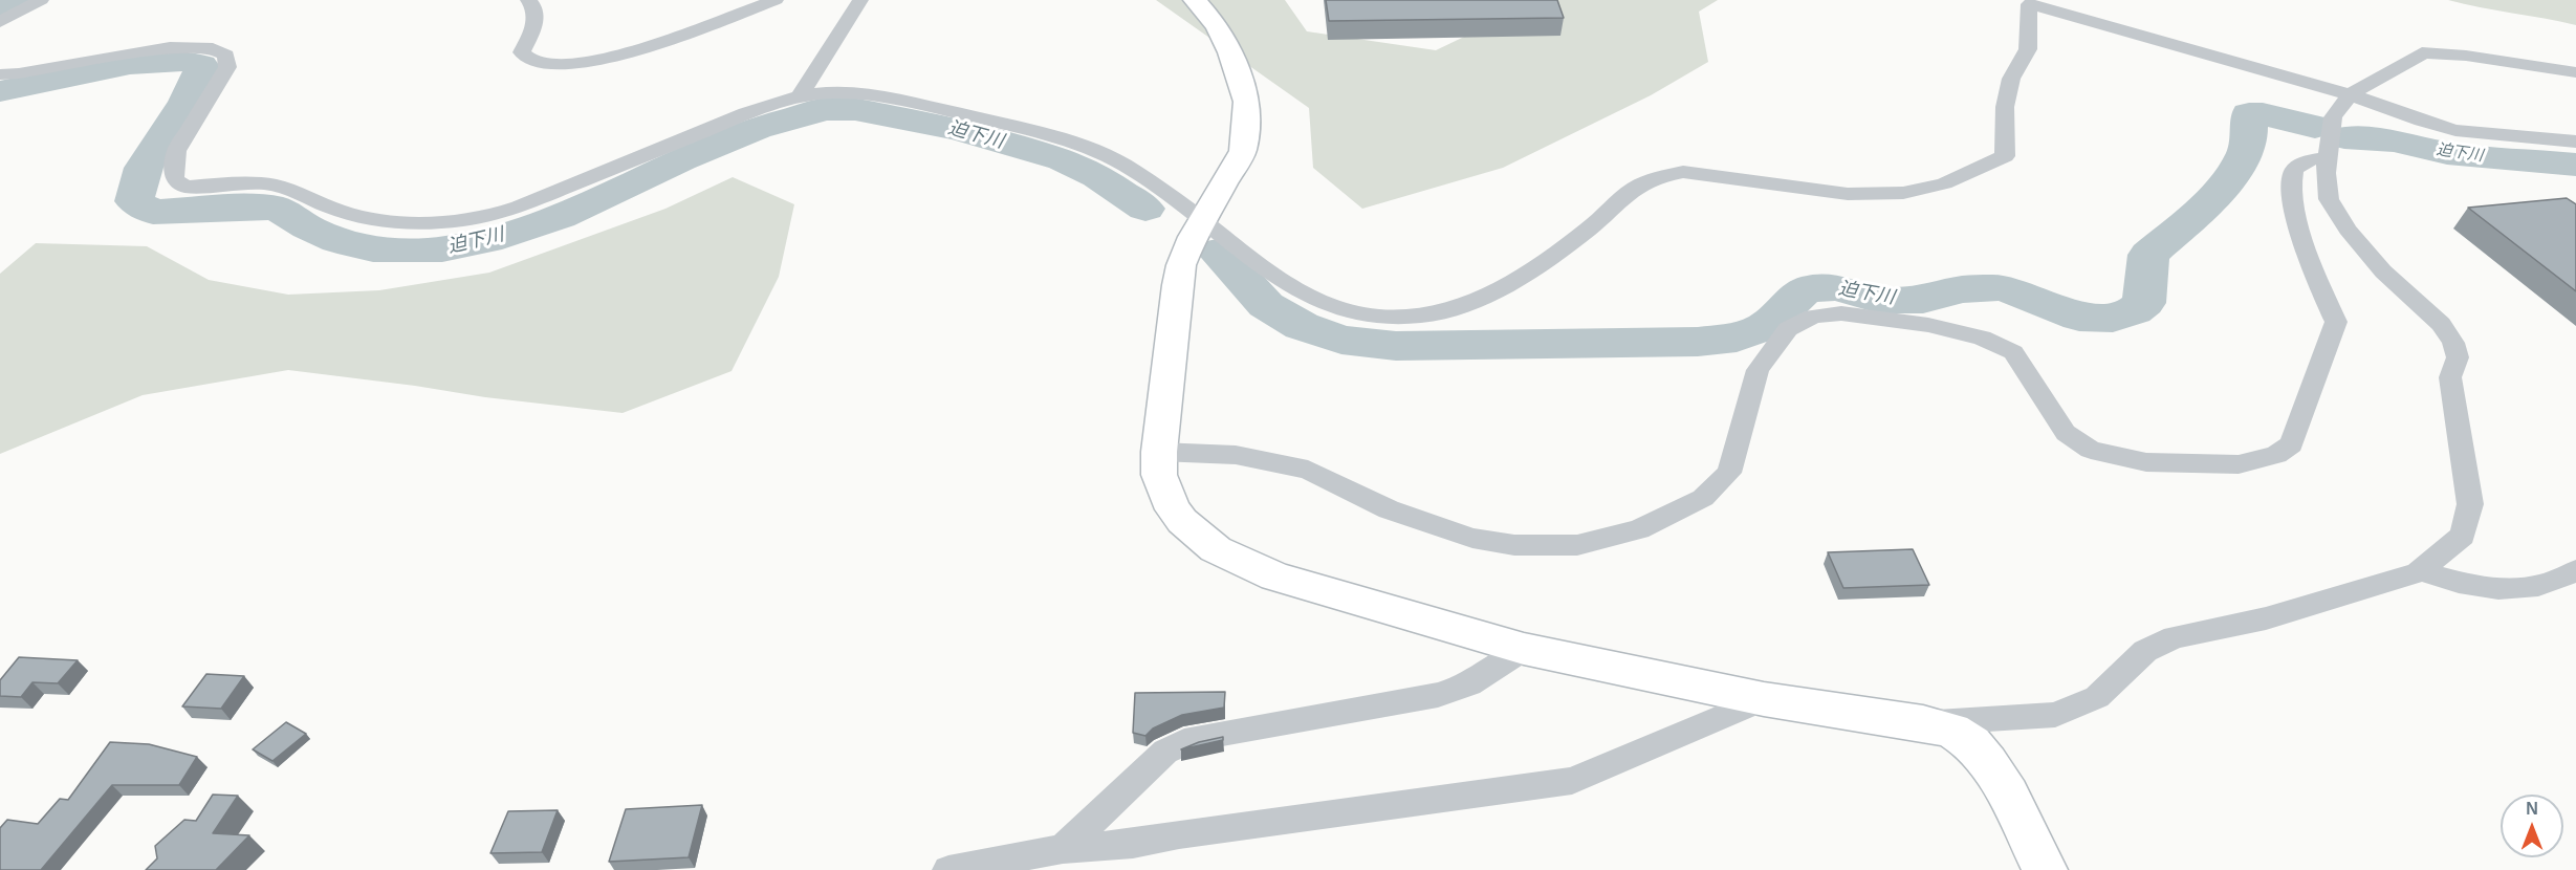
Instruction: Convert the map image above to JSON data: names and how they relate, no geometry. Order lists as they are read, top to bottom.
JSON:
{
  "water": ["迫下川"],
  "north": "top"
}
